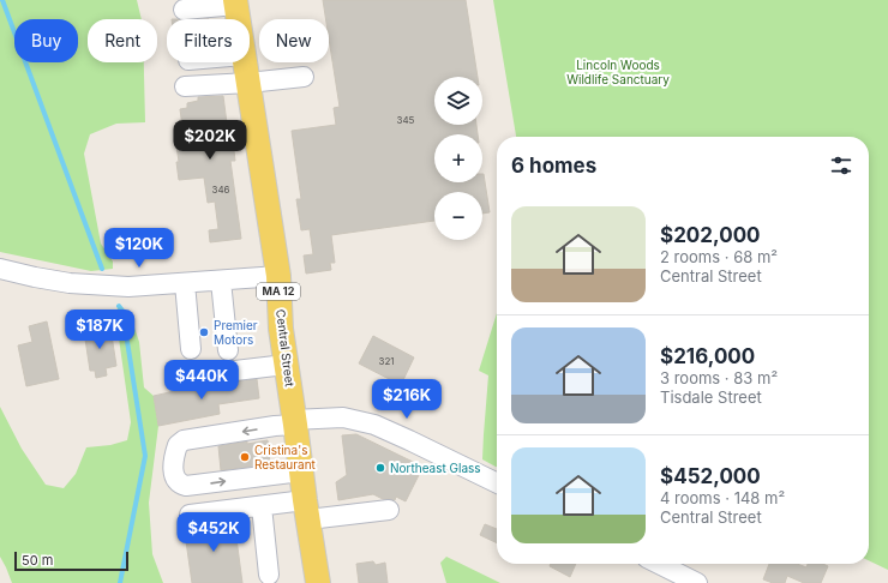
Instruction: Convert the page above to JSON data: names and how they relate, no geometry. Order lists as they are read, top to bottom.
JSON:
{
  "streets": {
    "main road": ["MA 12", "Central Street"]
  },
  "parks": ["Lincoln Woods Wildlife Sanctuary"],
  "places": ["Premier Motors", "Cristina's Restaurant", "Northeast Glass"],
  "house_numbers": ["345", "346", "321"],
  "scale_bar": "50 m",
  "page": {
    "chip": [
      "Buy",
      "Rent",
      "Filters",
      "New"
    ],
    "map_buttons": ["+", "−"],
    "price": [
      "$202K",
      "$120K",
      "$187K",
      "$440K",
      "$216K",
      "$452K"
    ],
    "heading": "6 homes",
    "list": [
      {
        "name": "$202,000",
        "note": "2 rooms · 68 m² · Central Street"
      },
      {
        "name": "$216,000",
        "note": "3 rooms · 83 m² · Tisdale Street"
      },
      {
        "name": "$452,000",
        "note": "4 rooms · 148 m² · Central Street"
      }
    ],
    "scale": "50 m"
  }
}
